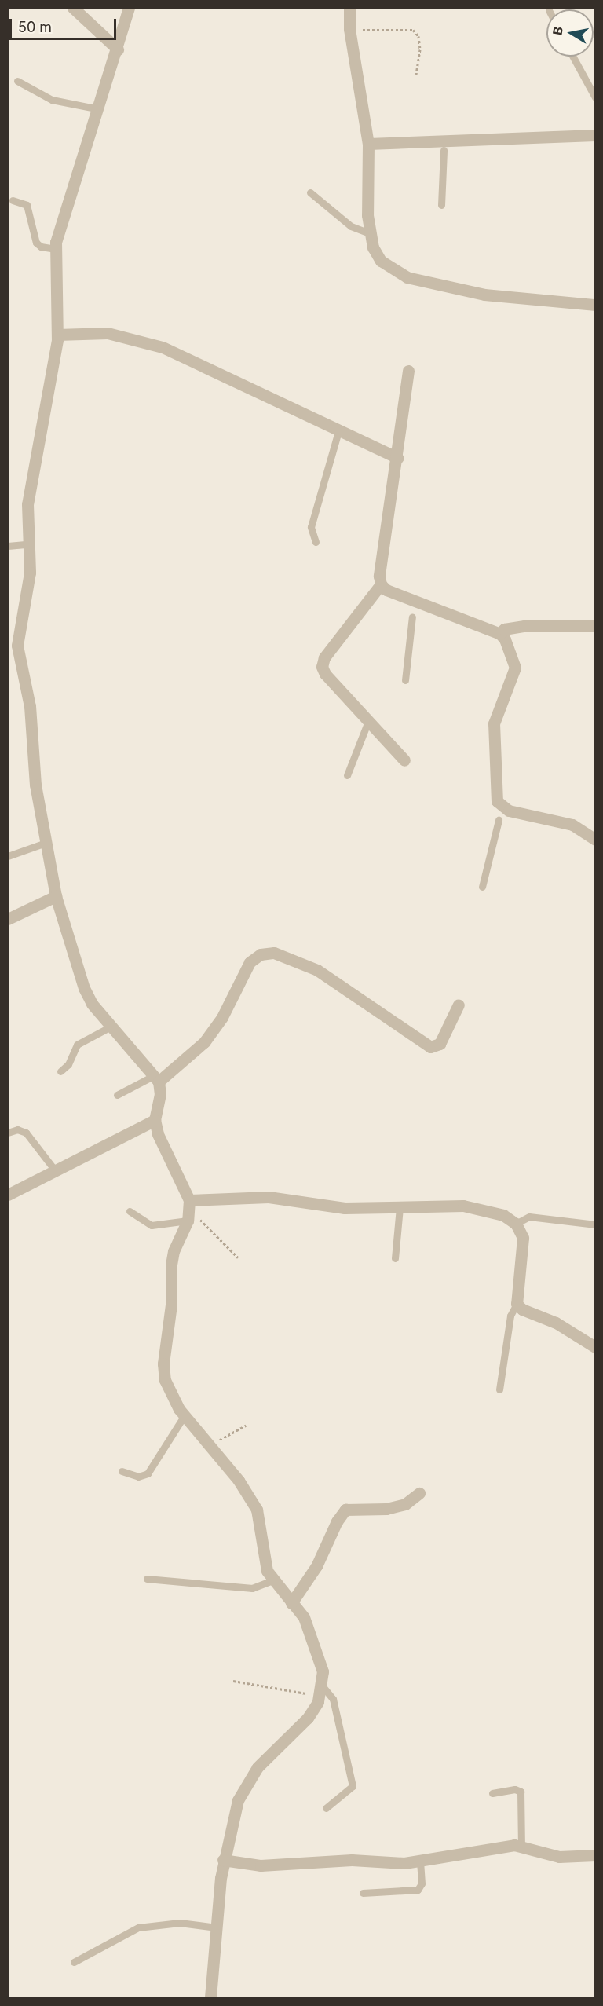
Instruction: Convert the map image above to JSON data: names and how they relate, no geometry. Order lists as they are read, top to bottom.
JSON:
{
  "scale_bar": "50 m",
  "north": "left"
}
